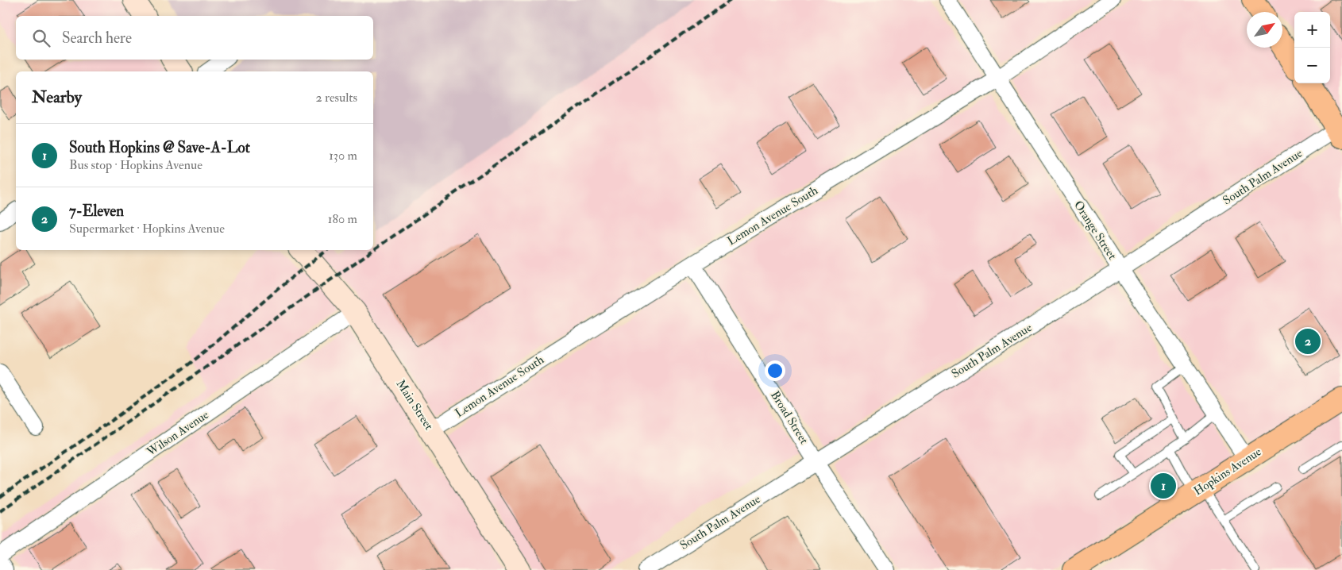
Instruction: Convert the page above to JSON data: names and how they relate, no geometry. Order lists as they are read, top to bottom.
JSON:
{
  "streets": {
    "main road": ["Hopkins Avenue"],
    "street": [
      "South Palm Avenue",
      "Lemon Avenue South",
      "Orange Street",
      "Main Street",
      "Broad Street",
      "Wilson Avenue"
    ]
  },
  "crossings": [
    ["South Palm Avenue", "Orange Street"],
    ["South Palm Avenue", "Broad Street"],
    ["Lemon Avenue South", "Orange Street"],
    ["Lemon Avenue South", "Main Street"],
    ["Lemon Avenue South", "Broad Street"],
    ["Orange Street", "Hopkins Avenue"],
    ["Main Street", "Wilson Avenue"]
  ],
  "north": "top right",
  "page": {
    "map_buttons": ["+", "−"],
    "search": "Search here",
    "heading": ["Nearby", "2 results"],
    "list": [
      {
        "mark": "1",
        "name": "South Hopkins @ Save-A-Lot",
        "note": "Bus stop · Hopkins Avenue",
        "value": "130 m"
      },
      {
        "mark": "2",
        "name": "7-Eleven",
        "note": "Supermarket · Hopkins Avenue",
        "value": "180 m"
      }
    ],
    "pins": ["2", "1"]
  }
}
